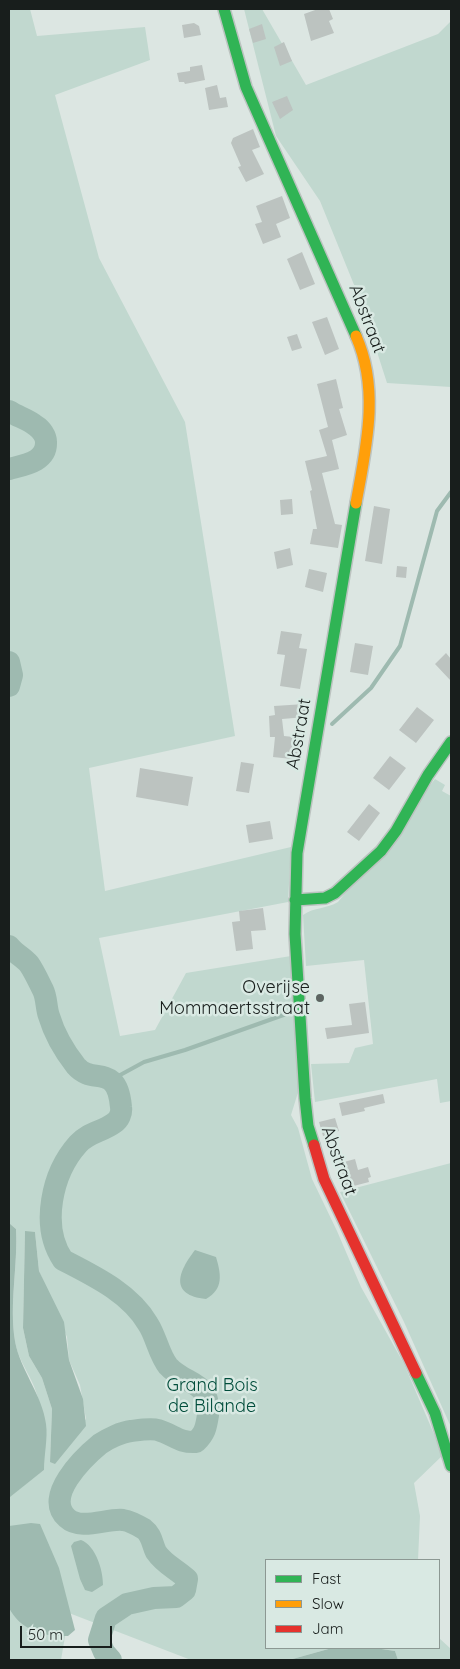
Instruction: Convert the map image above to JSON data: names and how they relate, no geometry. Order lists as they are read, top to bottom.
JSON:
{
  "streets": {
    "street": ["Abstraat"]
  },
  "parks": ["Grand Bois de Bilande"],
  "places": ["Overijse Mommaertsstraat"],
  "legend": ["Fast", "Slow", "Jam"],
  "scale_bar": "50 m"
}
